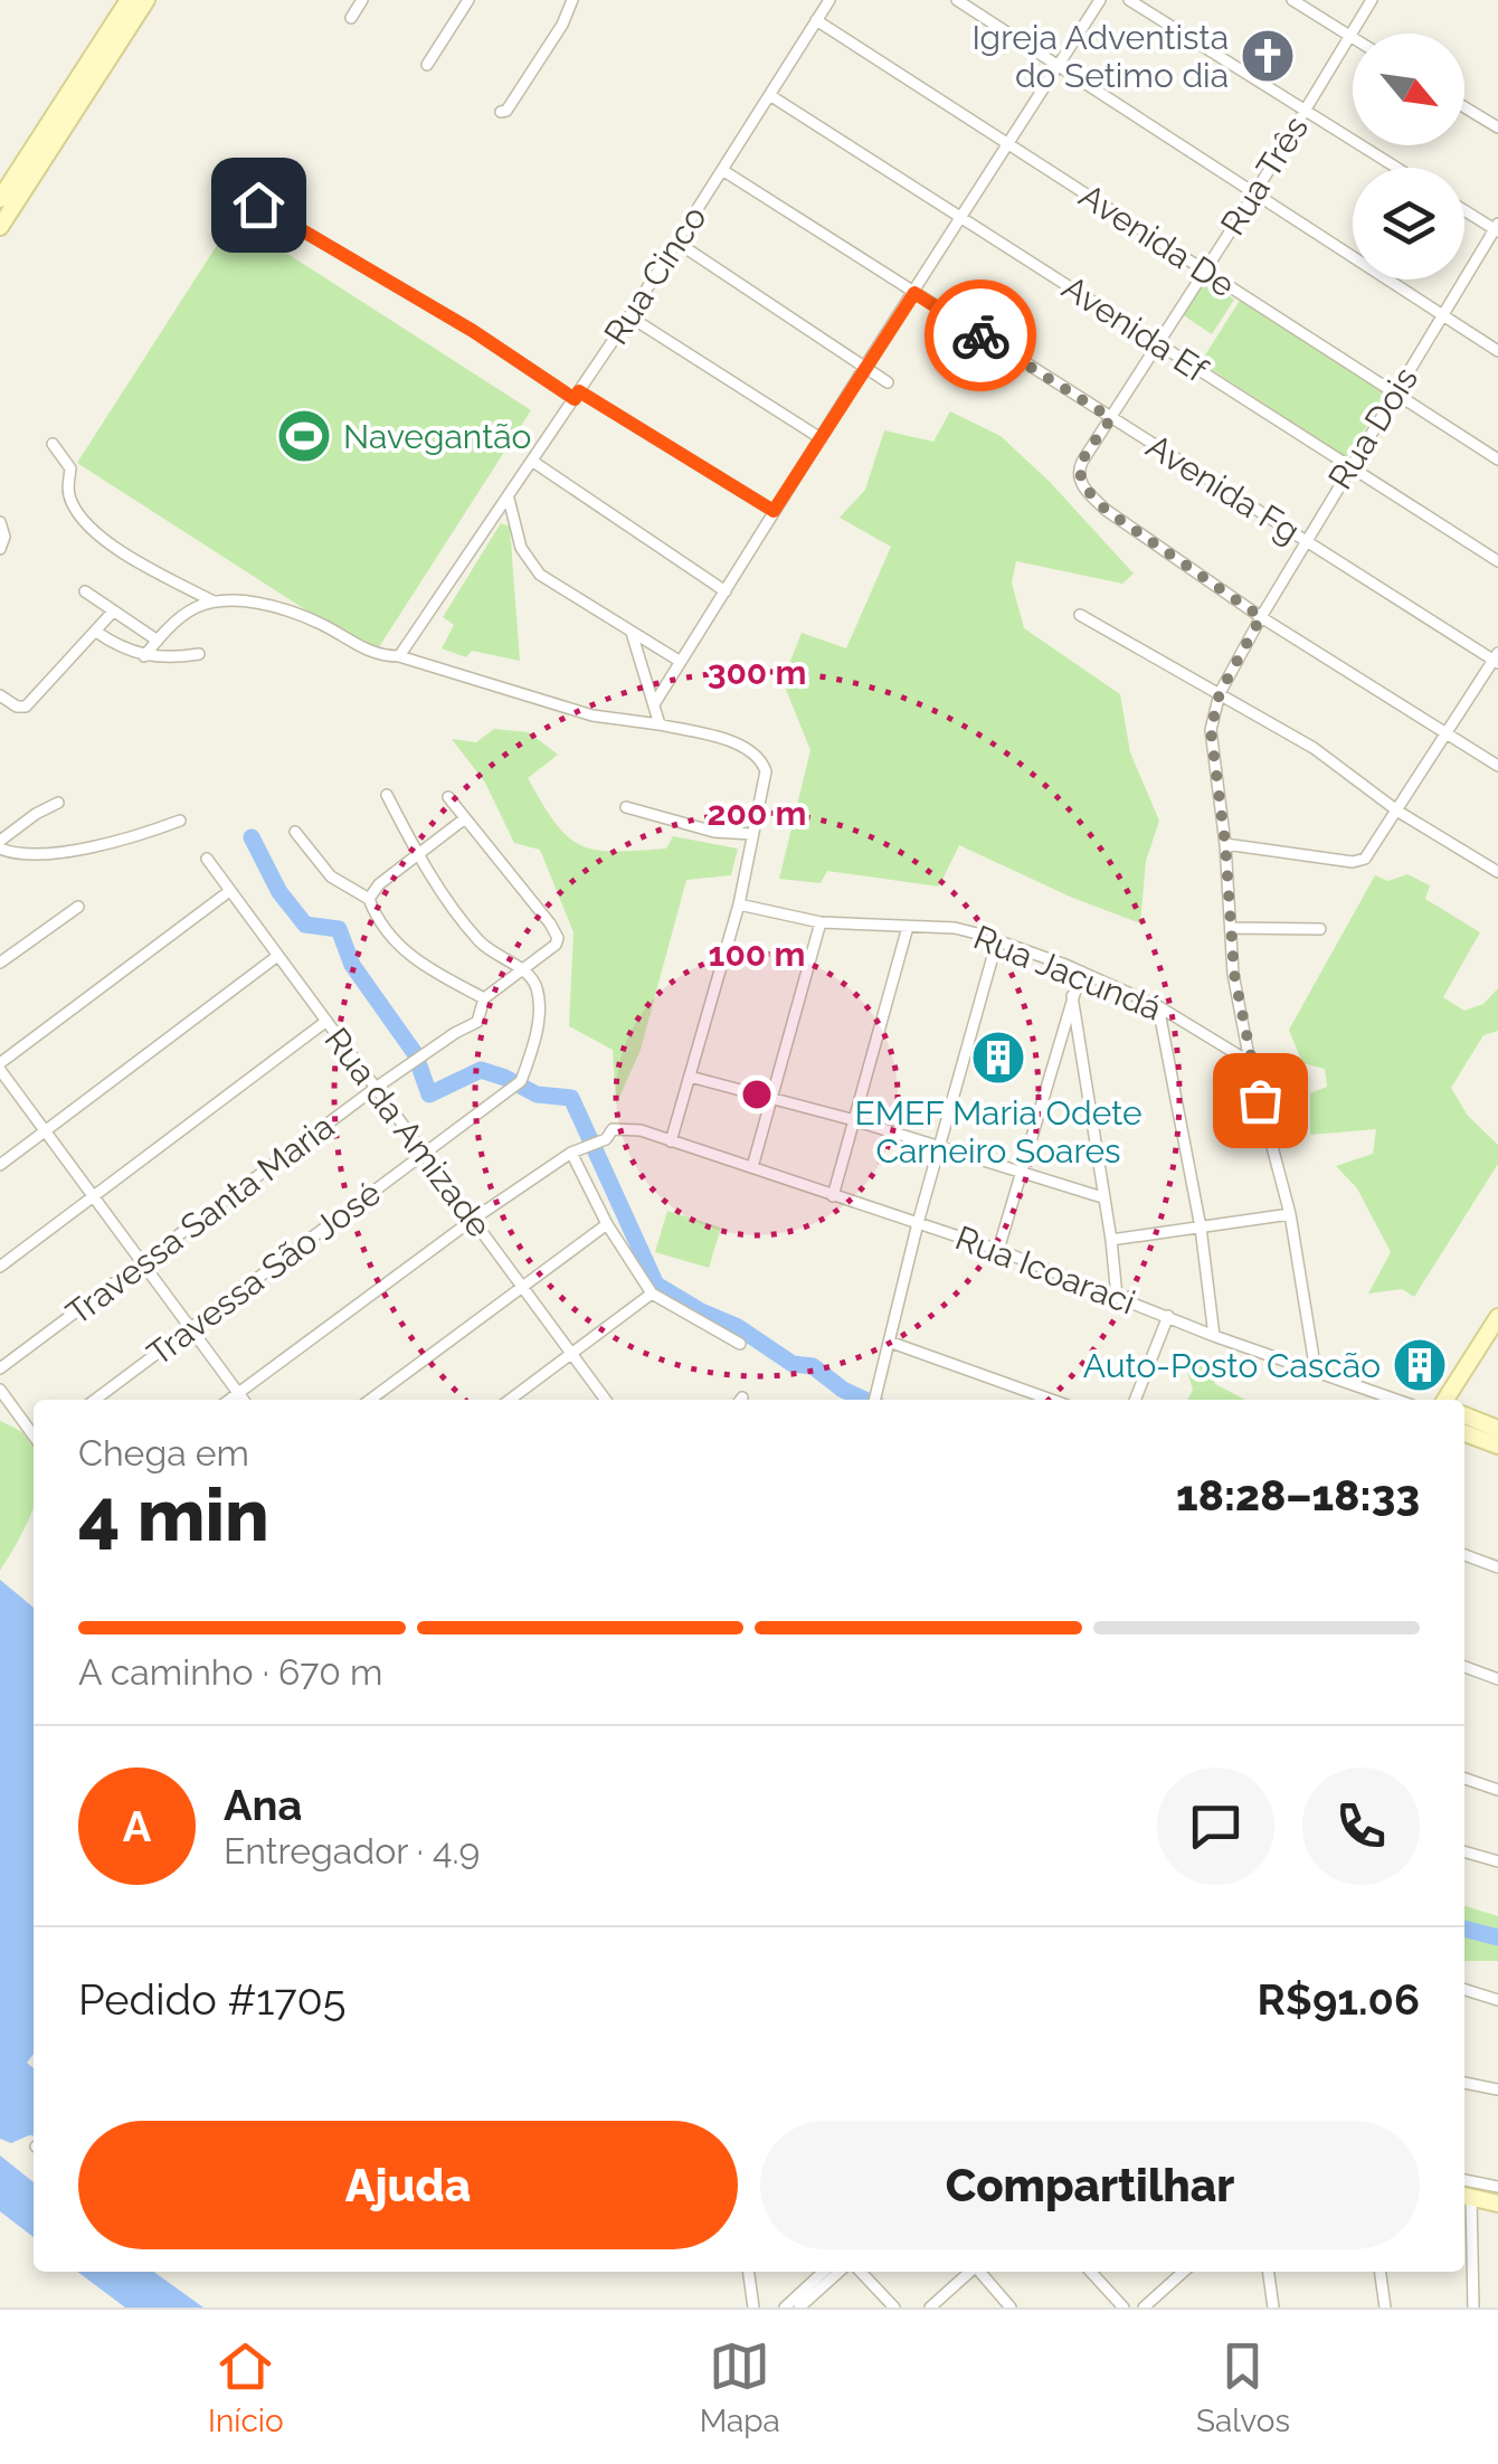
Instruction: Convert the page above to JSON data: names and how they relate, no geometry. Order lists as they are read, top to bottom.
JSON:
{
  "streets": {
    "street": [
      "Rua Três",
      "Avenida De",
      "Rua Cinco",
      "Avenida Ef",
      "Rua Dois",
      "Avenida Fg",
      "Rua Jacundá",
      "Rua da Amizade",
      "Travessa Santa Maria",
      "Rua Icoaraci",
      "Travessa São José"
    ]
  },
  "crossings": [
    ["Rua Três", "Avenida De"],
    ["Rua Três", "Avenida Ef"],
    ["Rua Três", "Rua Dois"],
    ["Rua Três", "Avenida Fg"],
    ["Avenida De", "Rua Cinco"],
    ["Avenida De", "Rua Dois"],
    ["Rua Cinco", "Avenida Ef"],
    ["Rua Cinco", "Avenida Fg"],
    ["Avenida Ef", "Rua Dois"],
    ["Rua Dois", "Avenida Fg"],
    ["Rua da Amizade", "Travessa Santa Maria"],
    ["Rua da Amizade", "Rua Icoaraci"],
    ["Rua da Amizade", "Travessa São José"],
    ["Travessa Santa Maria", "Travessa São José"]
  ],
  "places": {
    "church": ["Igreja Adventista do Setimo dia"],
    "sports": ["Navegantão"],
    "building": ["EMEF Maria Odete Carneiro Soares", "Auto-Posto Cascão"]
  },
  "north": "bottom right",
  "page": {
    "heading": ["4 min", "Chega em", "18:28–18:33"],
    "panel": [
      "Ana",
      "Entregador · 4.9",
      "Pedido #1705",
      "R$91.06"
    ],
    "bar": "A caminho · 670 m",
    "round": "A",
    "buttons": ["Ajuda", "Compartilhar"],
    "tabs": ["Início", "Mapa", "Salvos"]
  },
  "rings": ["300 m", "200 m", "100 m"]
}
